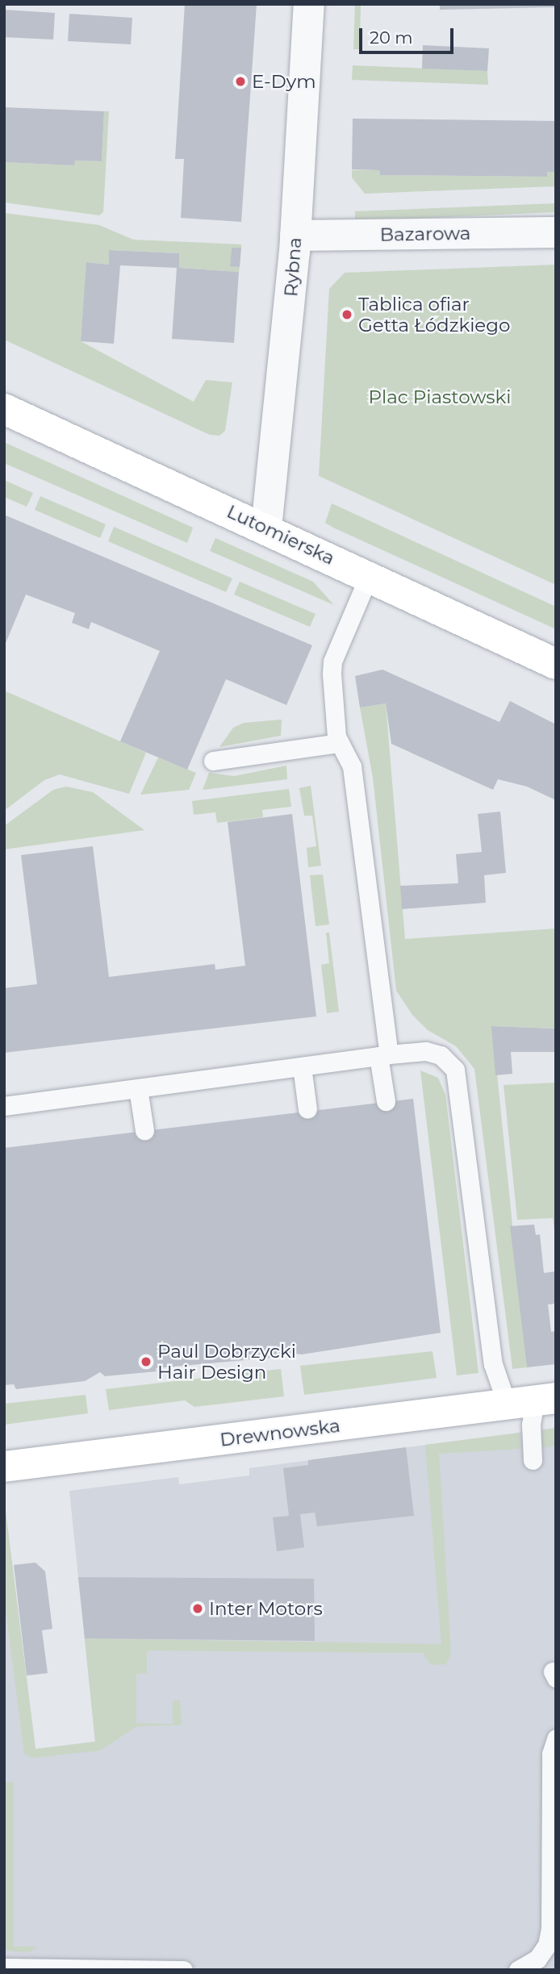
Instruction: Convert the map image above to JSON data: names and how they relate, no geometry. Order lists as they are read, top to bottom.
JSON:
{
  "streets": {
    "main road": ["Lutomierska", "Drewnowska"],
    "street": ["Bazarowa", "Rybna"]
  },
  "crossings": [
    ["Bazarowa", "Rybna"],
    ["Rybna", "Lutomierska"]
  ],
  "parks": ["Plac Piastowski"],
  "places": [
    "E-Dym",
    "Tablica ofiar Getta Łódzkiego",
    "Paul Dobrzycki Hair Design",
    "Inter Motors"
  ],
  "scale_bar": "20 m"
}
